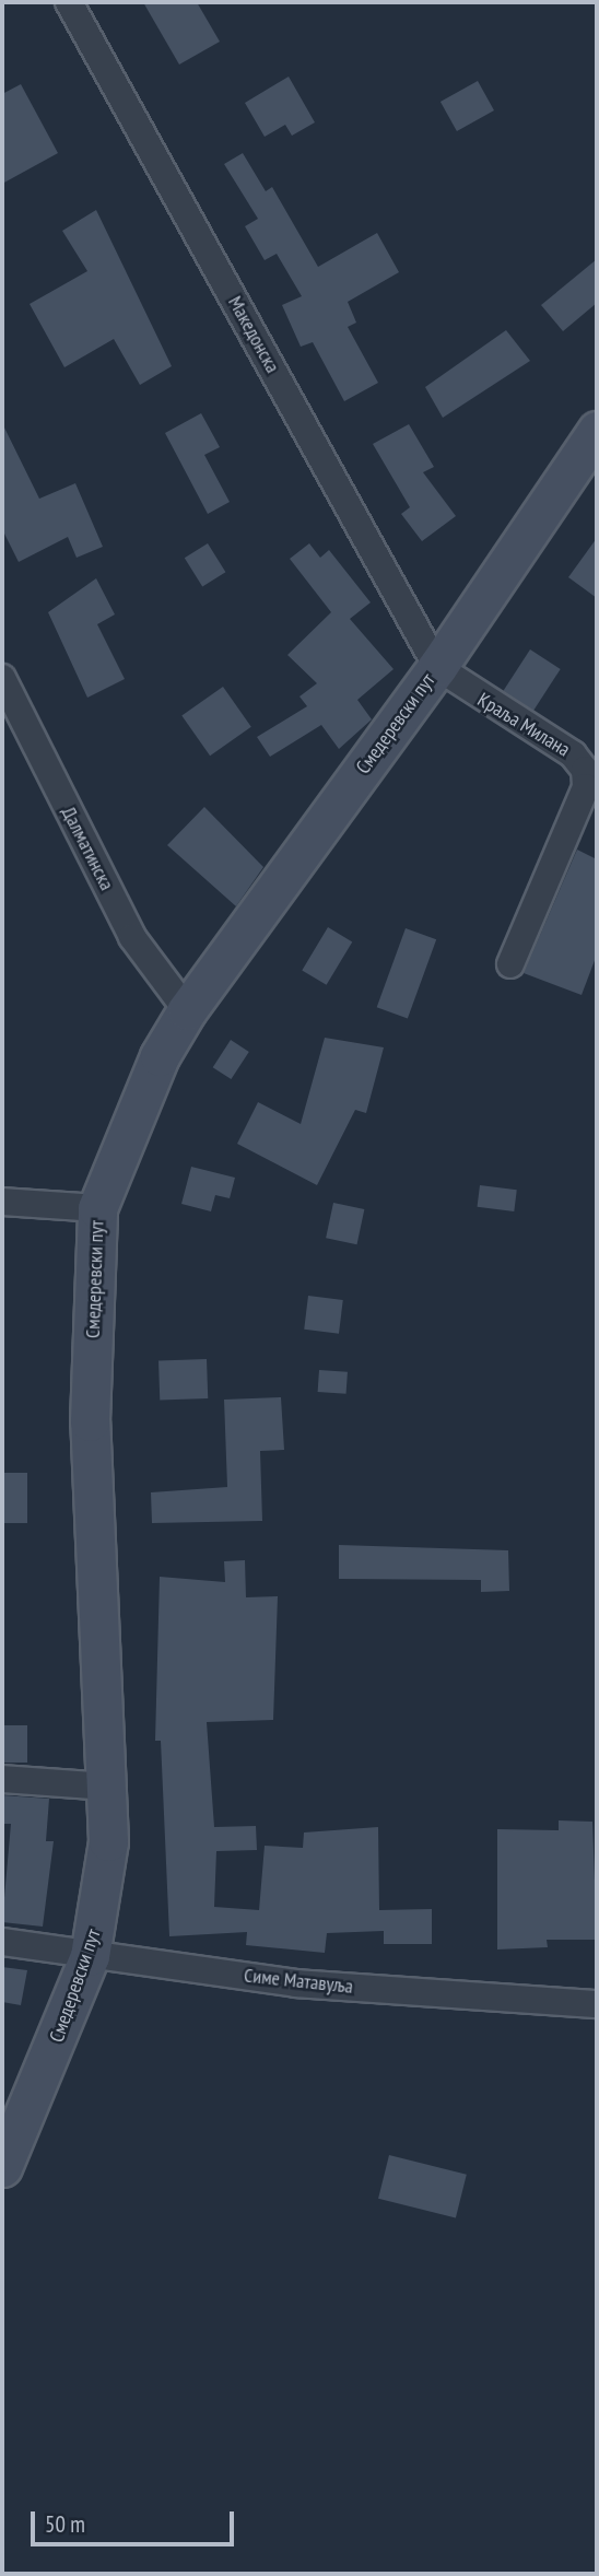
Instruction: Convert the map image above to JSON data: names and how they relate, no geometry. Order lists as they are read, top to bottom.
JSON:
{
  "streets": {
    "street": [
      "Македонска",
      "Смедеревски пут",
      "Краља Милана",
      "Далматинска",
      "Симе Матавуља"
    ]
  },
  "crossings": [
    ["Македонска", "Смедеревски пут"],
    ["Македонска", "Краља Милана"],
    ["Смедеревски пут", "Краља Милана"],
    ["Смедеревски пут", "Далматинска"],
    ["Смедеревски пут", "Симе Матавуља"]
  ],
  "scale_bar": "50 m"
}
